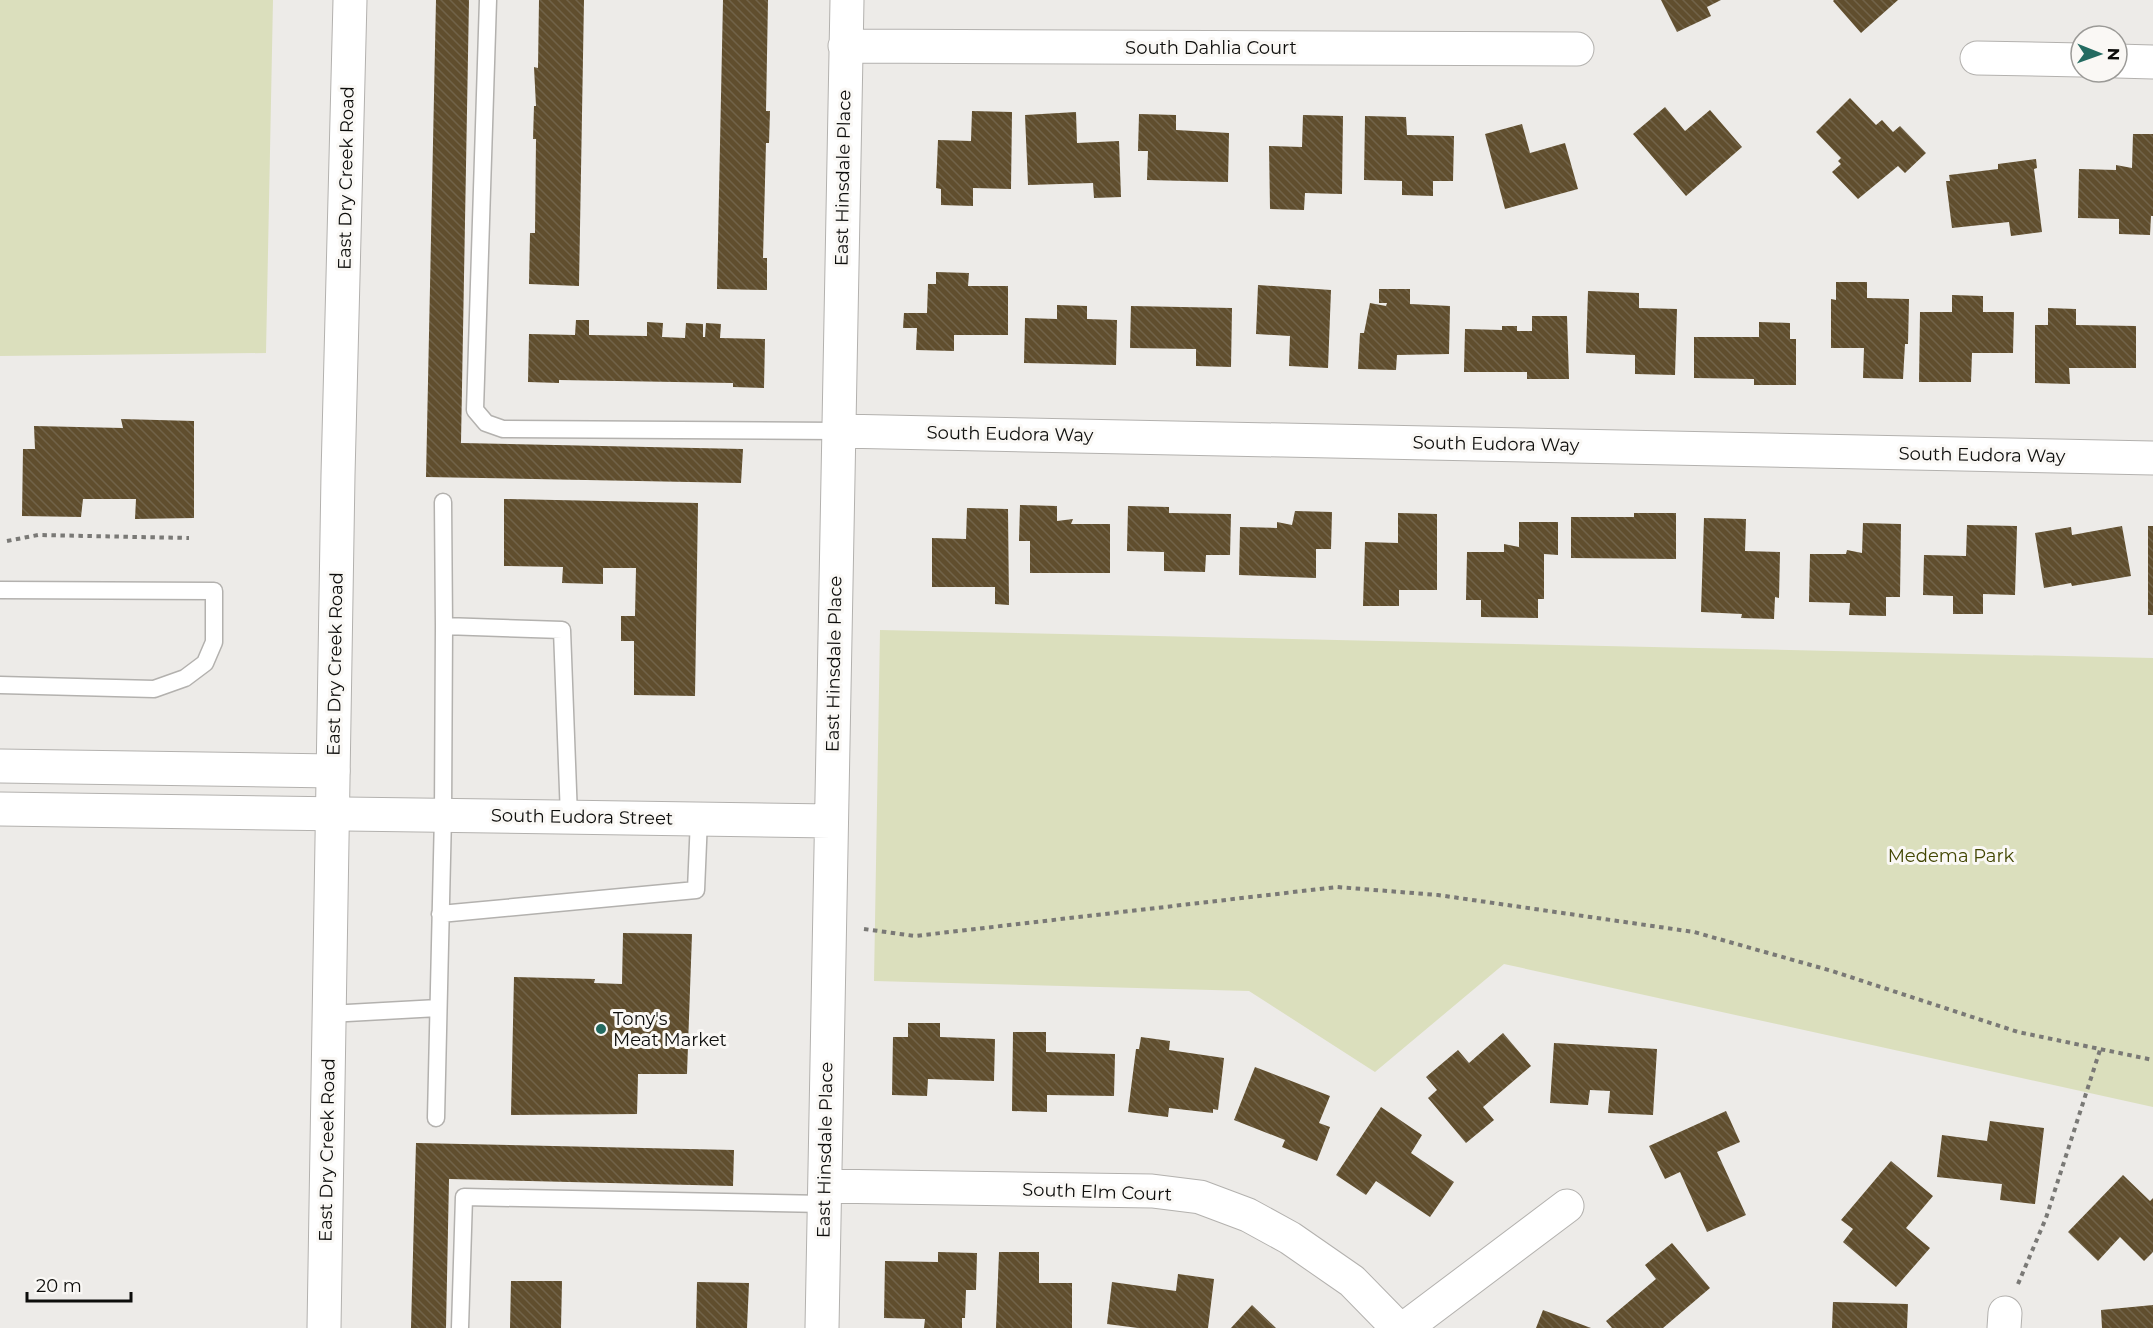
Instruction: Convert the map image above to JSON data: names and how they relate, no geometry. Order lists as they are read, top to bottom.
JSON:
{
  "streets": {
    "street": [
      "South Dahlia Court",
      "East Dry Creek Road",
      "East Hinsdale Place",
      "South Eudora Way",
      "South Eudora Street",
      "South Elm Court"
    ]
  },
  "crossings": [
    ["South Dahlia Court", "East Hinsdale Place"],
    ["East Dry Creek Road", "South Eudora Street"],
    ["East Hinsdale Place", "South Eudora Way"],
    ["East Hinsdale Place", "South Eudora Street"],
    ["East Hinsdale Place", "South Elm Court"]
  ],
  "parks": ["Medema Park"],
  "places": ["Tony's Meat Market"],
  "scale_bar": "20 m",
  "north": "right"
}
